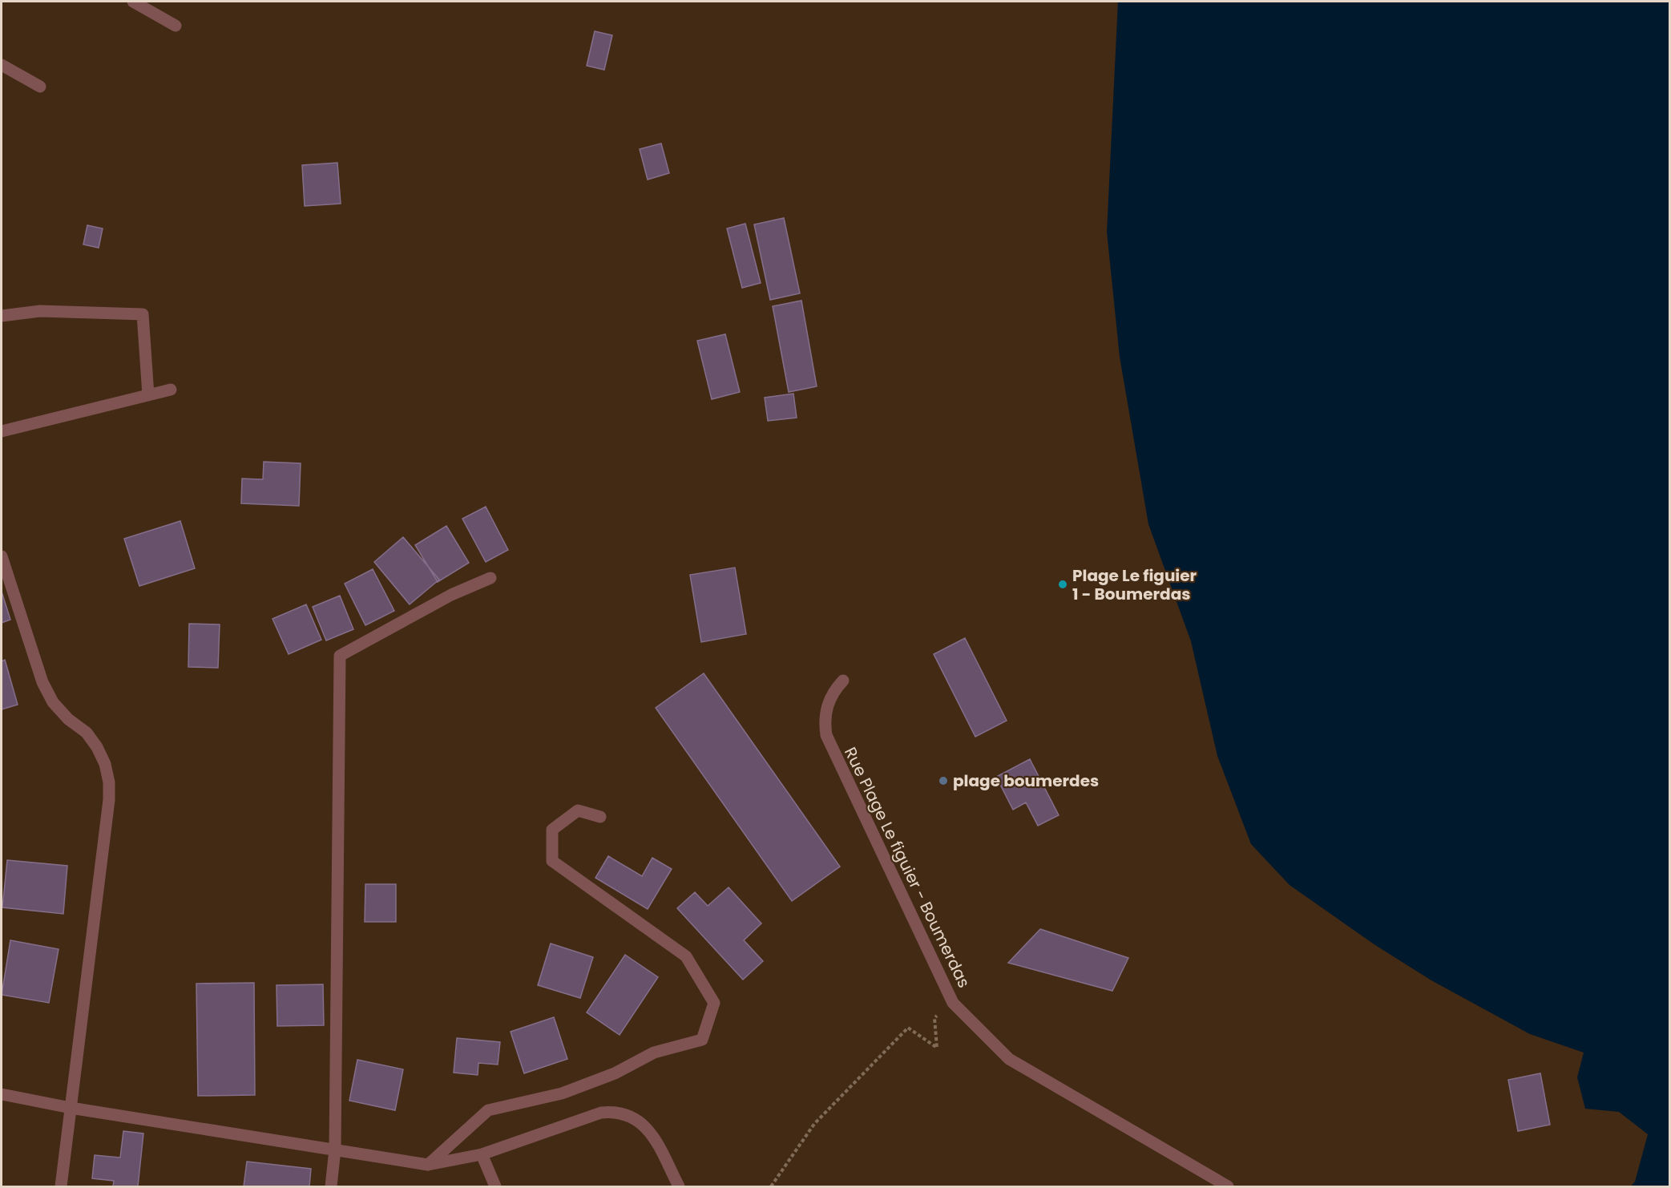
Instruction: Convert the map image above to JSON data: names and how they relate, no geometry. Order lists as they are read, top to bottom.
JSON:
{
  "streets": {
    "street": ["Rue Plage Le figuier - Boumerdas"]
  },
  "places": ["Plage Le figuier 1 - Boumerdas", "plage boumerdes"]
}
